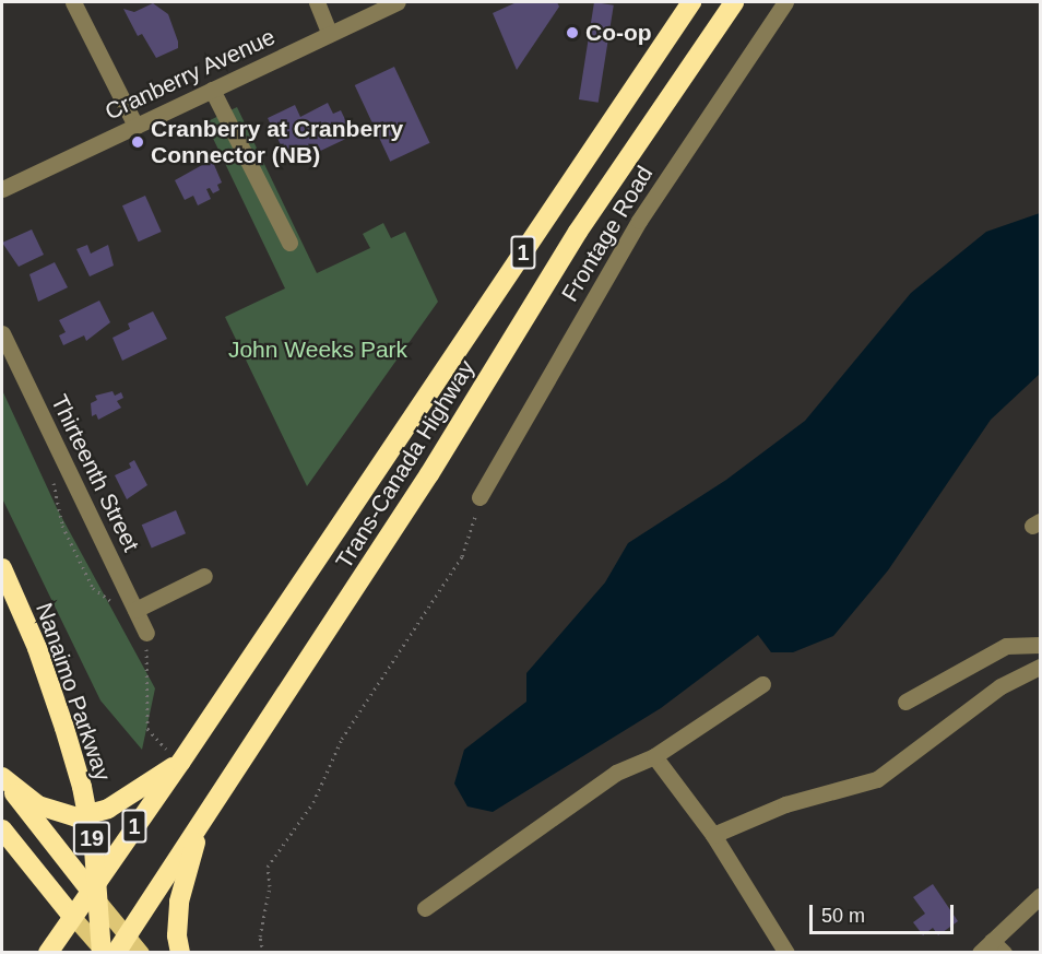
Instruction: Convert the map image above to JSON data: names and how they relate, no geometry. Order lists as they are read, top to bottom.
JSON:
{
  "streets": {
    "highway": [
      "1",
      "Trans-Canada Highway",
      "Nanaimo Parkway",
      "19"
    ],
    "street": ["Cranberry Avenue", "Frontage Road", "Thirteenth Street"]
  },
  "crossings": [
    ["1", "Trans-Canada Highway"]
  ],
  "parks": ["John Weeks Park"],
  "places": ["Co-op", "Cranberry at Cranberry Connector (NB)"],
  "scale_bar": "50 m"
}
